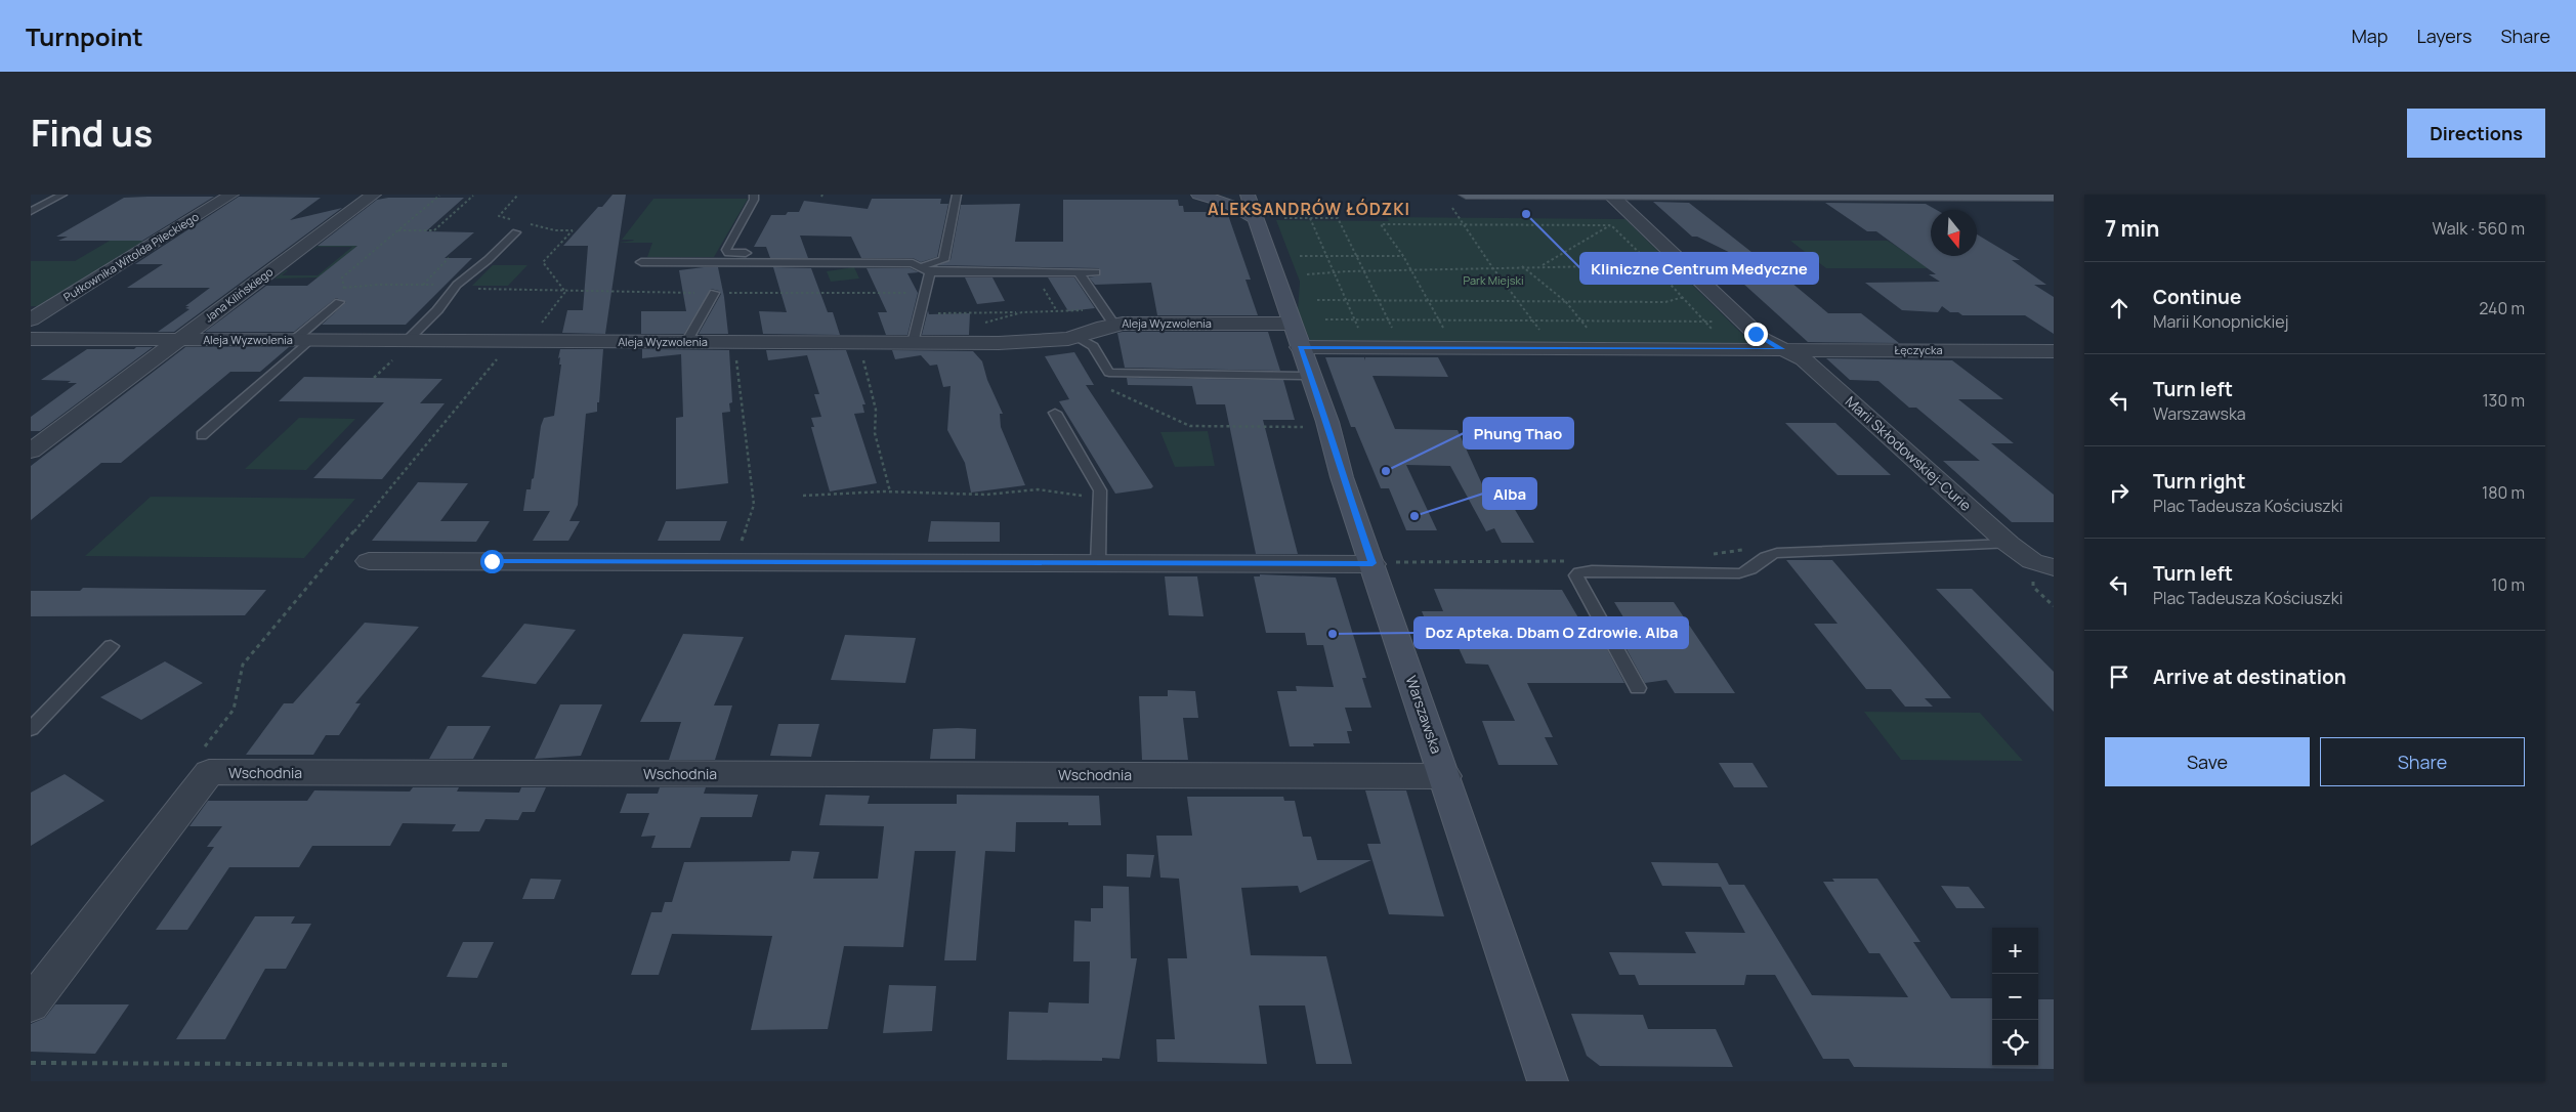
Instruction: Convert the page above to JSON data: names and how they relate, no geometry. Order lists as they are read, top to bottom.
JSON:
{
  "streets": {
    "main road": ["Warszawska"],
    "street": [
      "Pułkownika Witolda Pileckiego",
      "Jana Kilińskiego",
      "Aleja Wyzwolenia",
      "Łęczycka",
      "Marii Skłodowskiej-Curie",
      "Wschodnia"
    ]
  },
  "crossings": [
    ["Jana Kilińskiego", "Aleja Wyzwolenia"],
    ["Aleja Wyzwolenia", "Łęczycka"],
    ["Aleja Wyzwolenia", "Warszawska"],
    ["Łęczycka", "Marii Skłodowskiej-Curie"],
    ["Warszawska", "Wschodnia"]
  ],
  "districts": ["ALEKSANDRÓW ŁÓDZKI"],
  "parks": ["Park Miejski"],
  "places": [
    "Kliniczne Centrum Medyczne",
    "Phung Thao",
    "Alba",
    "Doz Apteka. Dbam O Zdrowie. Alba"
  ],
  "north": "bottom",
  "page": {
    "header": "Turnpoint",
    "nav": ["Map", "Layers", "Share"],
    "title": "Find us",
    "buttons": [
      "Directions",
      ["Save", "Share"]
    ],
    "heading": ["7 min", "Walk · 560 m"],
    "list": [
      ["Continue", "Marii Konopnickiej", "240 m"],
      ["Turn left", "Warszawska", "130 m"],
      ["Turn right", "Plac Tadeusza Kościuszki", "180 m"],
      ["Turn left", "Plac Tadeusza Kościuszki", "10 m"],
      "Arrive at destination"
    ],
    "map_buttons": ["+", "−"]
  }
}
